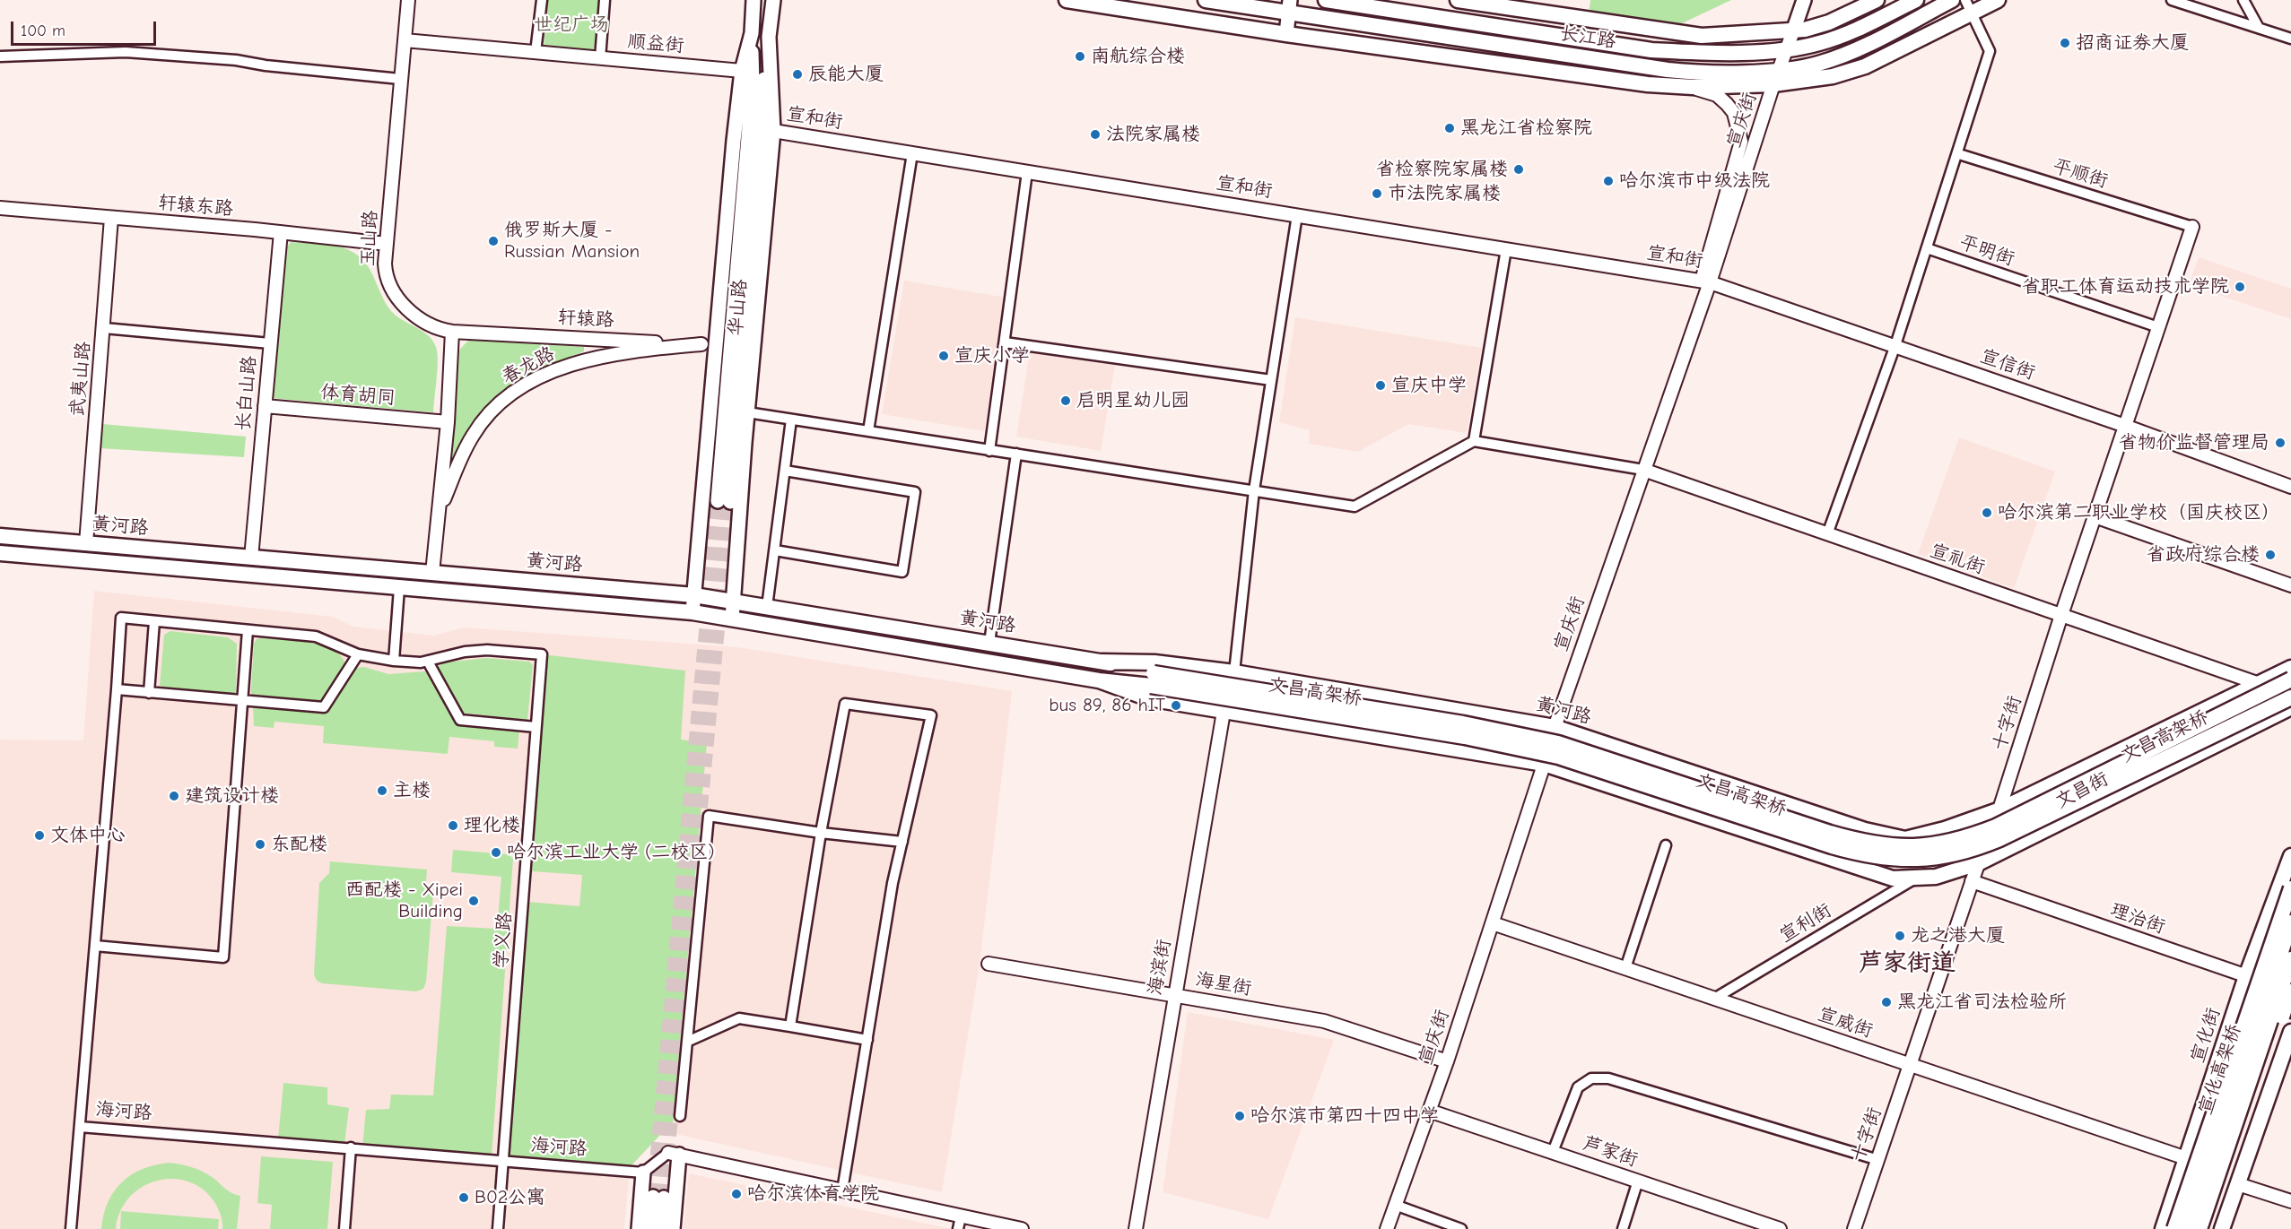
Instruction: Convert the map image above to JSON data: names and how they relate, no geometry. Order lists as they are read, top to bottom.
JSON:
{
  "streets": {
    "main road": [
      "长江路",
      "华山路",
      "黄河路",
      "文昌高架桥",
      "文昌街",
      "宣化街",
      "宣化高架桥"
    ],
    "street": [
      "顺益街",
      "宣和街",
      "宣庆街",
      "平顺街",
      "轩辕东路",
      "玉山路",
      "平明街",
      "轩辕路",
      "宣信街",
      "春龙路",
      "武夷山路",
      "长白山路",
      "体育胡同",
      "宣礼街",
      "十字街",
      "理治街",
      "宣利街",
      "学义路",
      "海滨街",
      "海星街",
      "宣威街",
      "海河路",
      "芦家街"
    ]
  },
  "crossings": [
    ["长江路", "宣庆街"],
    ["顺益街", "玉山路"],
    ["顺益街", "华山路"],
    ["宣和街", "宣庆街"],
    ["宣和街", "华山路"],
    ["宣和街", "宣信街"],
    ["宣庆街", "宣信街"],
    ["宣庆街", "黄河路"],
    ["宣庆街", "宣礼街"],
    ["宣庆街", "海星街"],
    ["宣庆街", "宣威街"],
    ["宣庆街", "芦家街"],
    ["平顺街", "十字街"],
    ["轩辕东路", "玉山路"],
    ["轩辕东路", "武夷山路"],
    ["轩辕东路", "长白山路"],
    ["玉山路", "轩辕路"],
    ["平明街", "十字街"],
    ["华山路", "轩辕路"],
    ["华山路", "黄河路"],
    ["轩辕路", "春龙路"],
    ["宣信街", "十字街"],
    ["武夷山路", "黄河路"],
    ["长白山路", "体育胡同"],
    ["长白山路", "黄河路"],
    ["黄河路", "文昌高架桥"],
    ["黄河路", "十字街"],
    ["黄河路", "文昌街"],
    ["黄河路", "宣利街"],
    ["黄河路", "海滨街"],
    ["宣礼街", "十字街"],
    ["宣礼街", "文昌街"],
    ["十字街", "文昌街"],
    ["十字街", "理治街"],
    ["十字街", "宣威街"],
    ["理治街", "宣化街"],
    ["宣利街", "宣威街"],
    ["学义路", "海河路"],
    ["海滨街", "海星街"],
    ["宣威街", "宣化街"]
  ],
  "districts": ["芦家街道"],
  "parks": ["世纪广场"],
  "places": [
    "招商证券大厦",
    "南航综合楼",
    "辰能大厦",
    "黑龙江省检察院",
    "法院家属楼",
    "省检察院家属楼",
    "哈尔滨市中级法院",
    "市法院家属楼",
    "俄罗斯大厦 - Russian Mansion",
    "省职工体育运动技术学院",
    "宣庆小学",
    "宣庆中学",
    "启明星幼儿园",
    "省物价监督管理局",
    "哈尔滨第二职业学校（国庆校区）",
    "省政府综合楼",
    "bus 89, 86 hIT",
    "主楼",
    "建筑设计楼",
    "理化楼",
    "文体中心",
    "东配楼",
    "哈尔滨工业大学 (二校区)",
    "西配楼 - Xipei Building",
    "龙之港大厦",
    "黑龙江省司法检验所",
    "哈尔滨市第四十四中学",
    "哈尔滨体育学院",
    "B02公寓"
  ],
  "scale_bar": "100 m"
}
